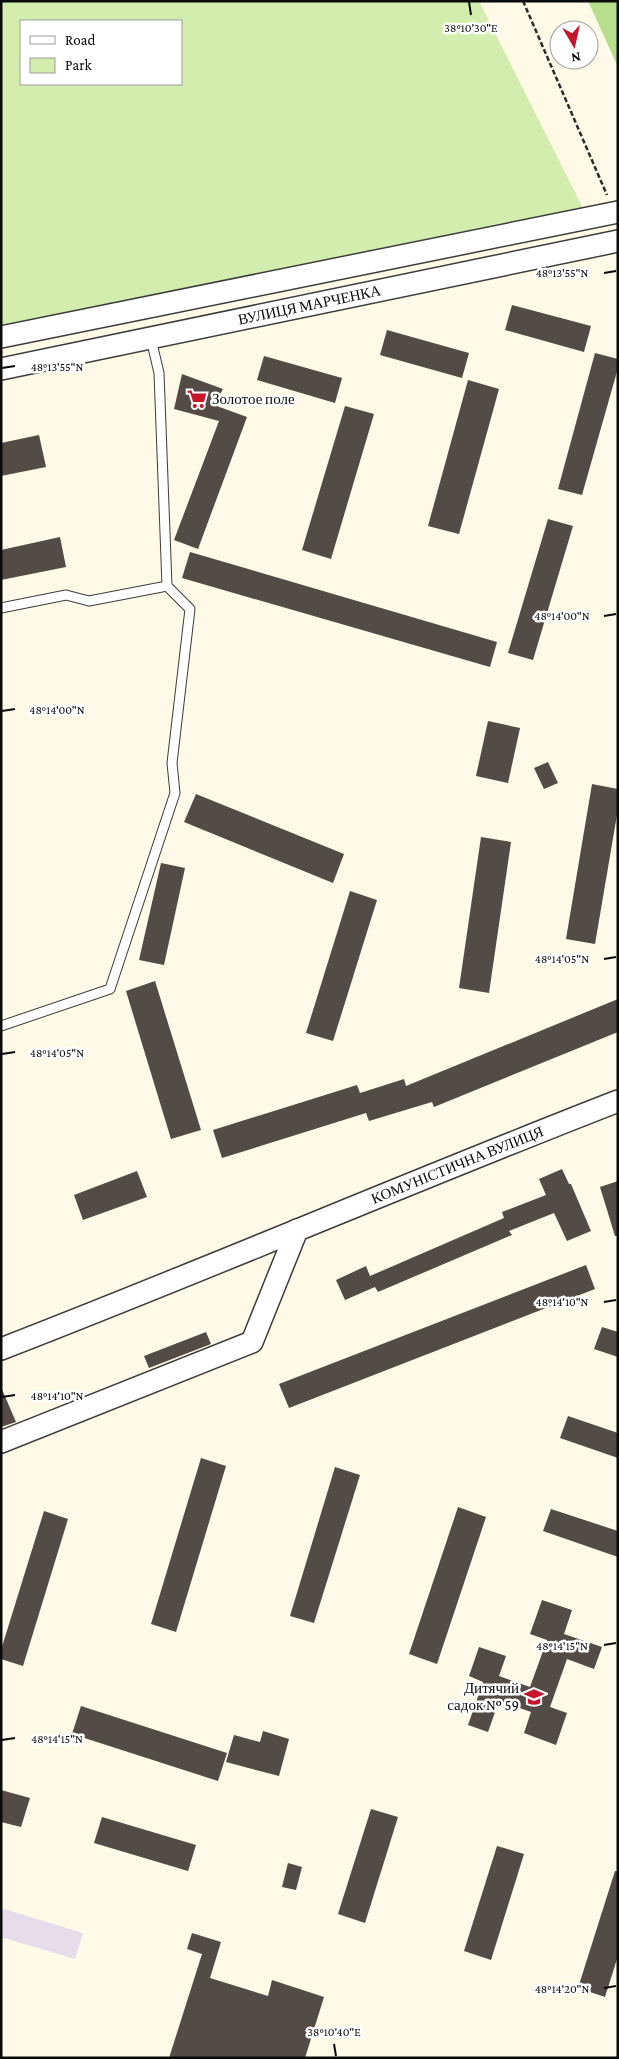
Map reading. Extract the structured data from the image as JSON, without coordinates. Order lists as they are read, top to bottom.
{
  "streets": {
    "street": ["ВУЛИЦЯ МАРЧЕНКА", "КОМУНІСТИЧНА ВУЛИЦЯ"]
  },
  "places": {
    "supermarket": ["Золотое поле"],
    "school or university": ["Дитячий садок № 59"]
  },
  "legend": ["Road", "Park"],
  "north": "bottom",
  "coordinates": [
    "38°10'30\"E",
    "48°13'55\"N",
    "48°14'00\"N",
    "48°14'05\"N",
    "48°14'10\"N",
    "48°14'15\"N",
    "48°14'20\"N",
    "38°10'40\"E"
  ]
}
